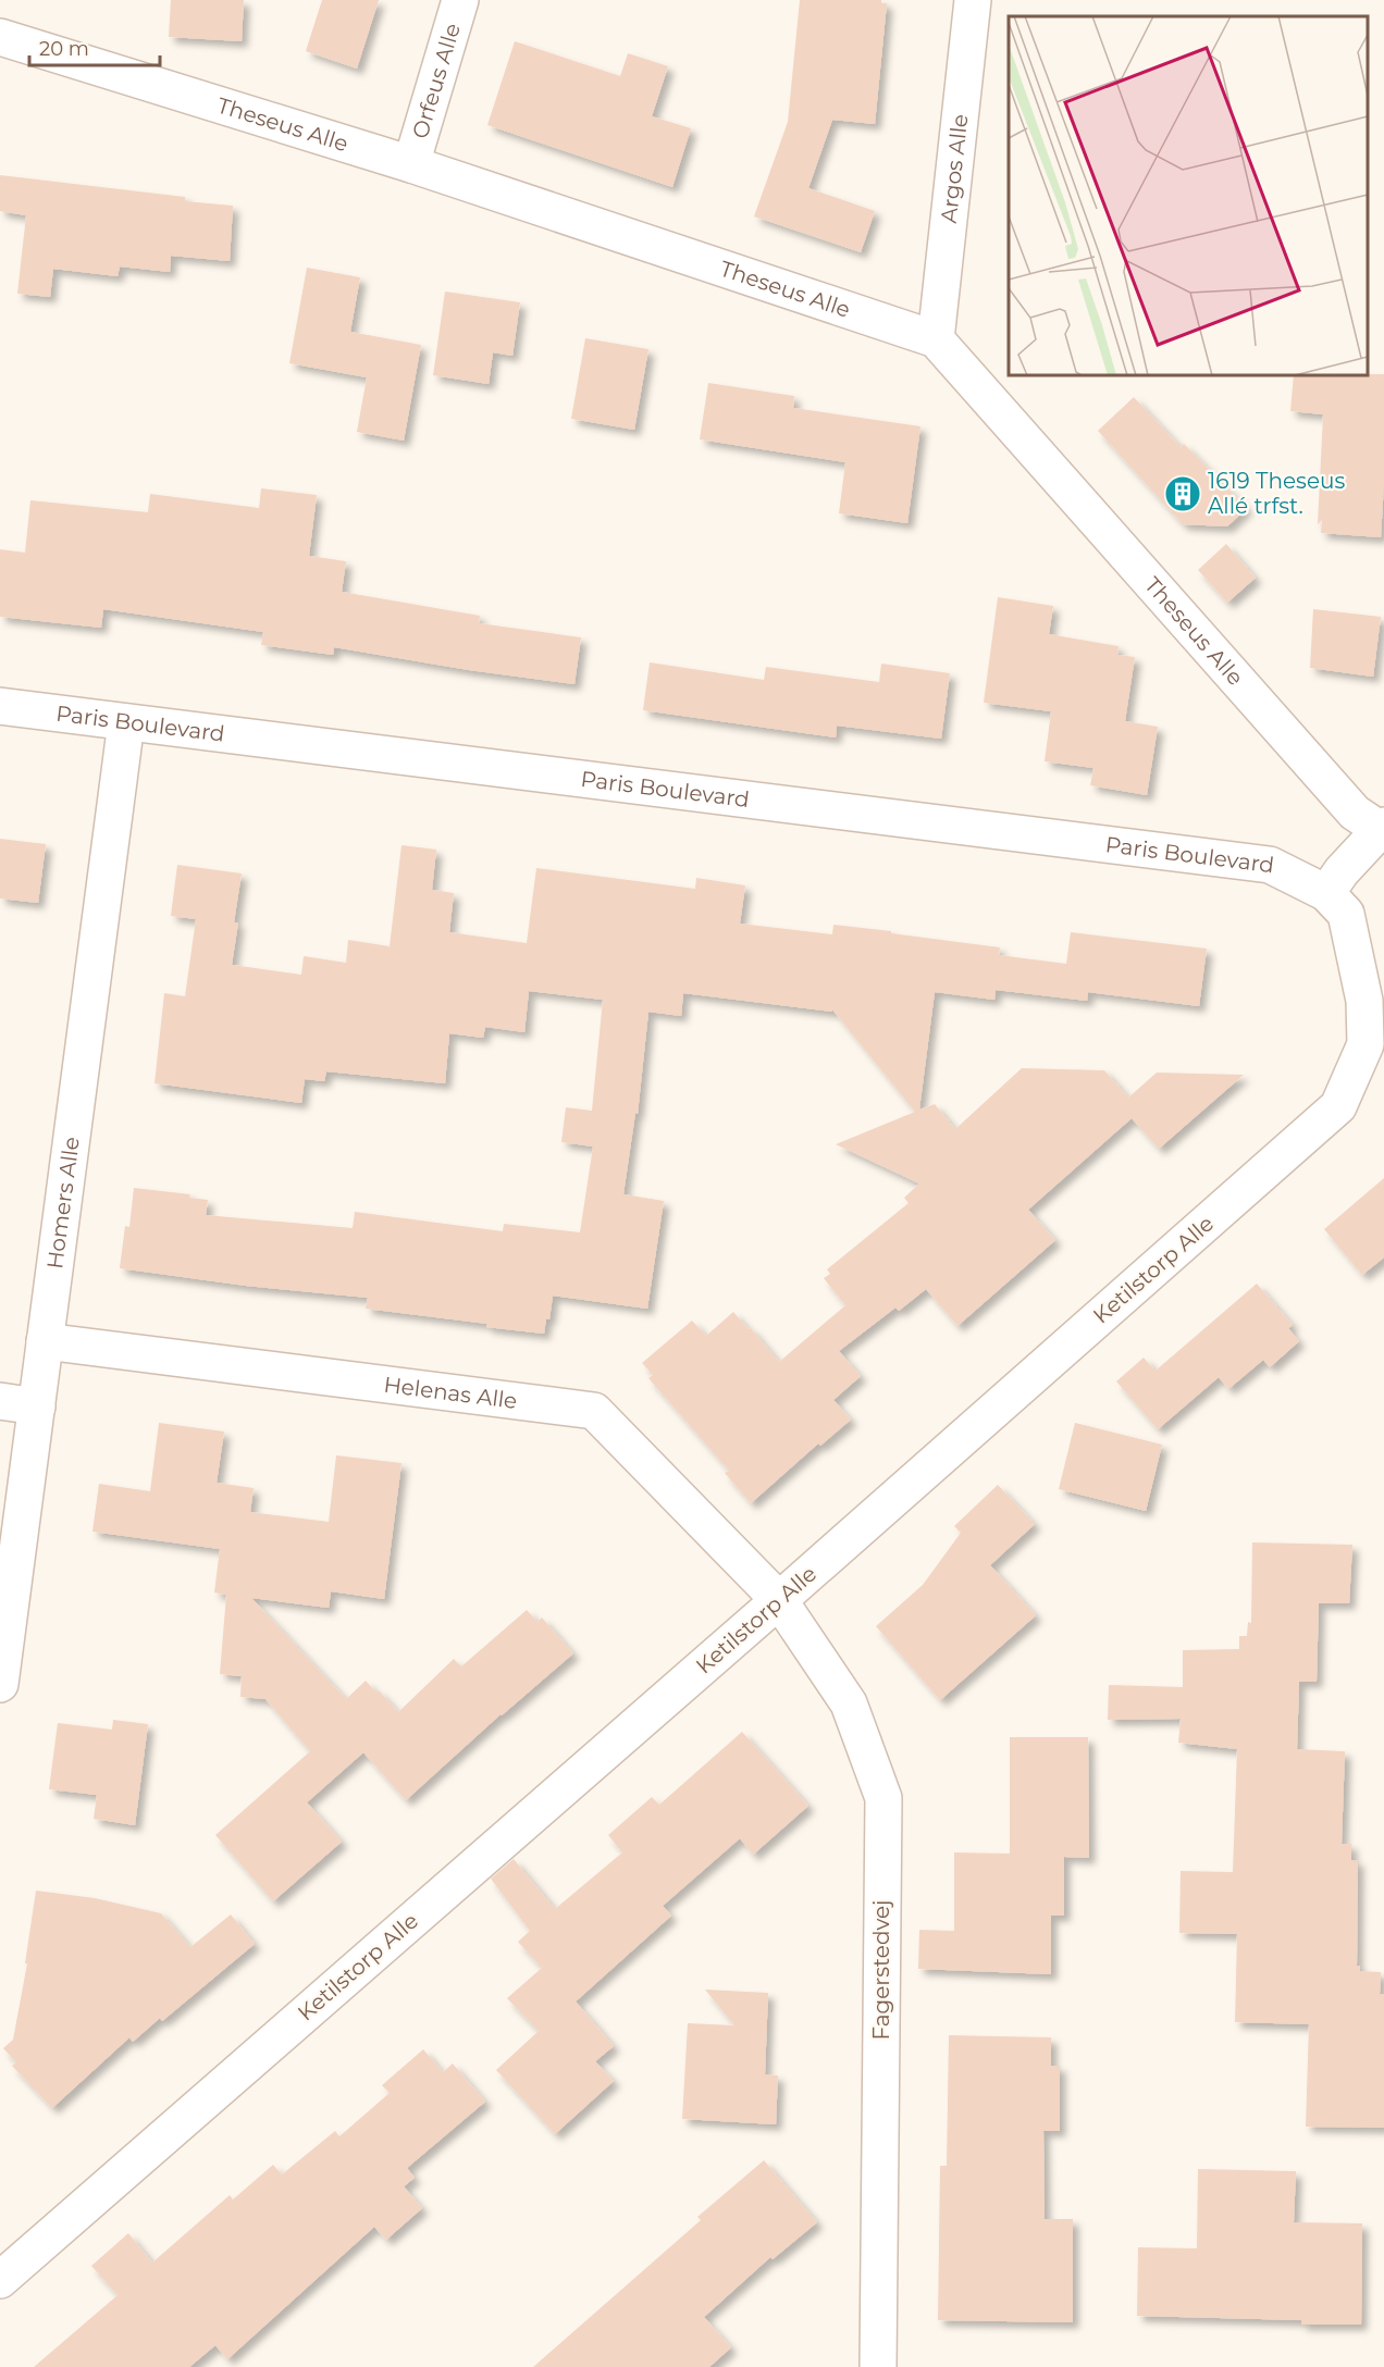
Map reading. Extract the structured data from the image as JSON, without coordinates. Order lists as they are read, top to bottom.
{
  "streets": {
    "street": [
      "Orfeus Alle",
      "Theseus Alle",
      "Argos Alle",
      "Paris Boulevard",
      "Homers Alle",
      "Ketilstorp Alle",
      "Helenas Alle",
      "Fagerstedvej"
    ]
  },
  "crossings": [
    ["Orfeus Alle", "Theseus Alle"],
    ["Theseus Alle", "Argos Alle"],
    ["Paris Boulevard", "Homers Alle"],
    ["Paris Boulevard", "Ketilstorp Alle"],
    ["Homers Alle", "Helenas Alle"],
    ["Ketilstorp Alle", "Helenas Alle"],
    ["Ketilstorp Alle", "Fagerstedvej"],
    ["Helenas Alle", "Fagerstedvej"]
  ],
  "places": {
    "building": ["1619 Theseus Allé trfst."]
  },
  "scale_bar": "20 m"
}
